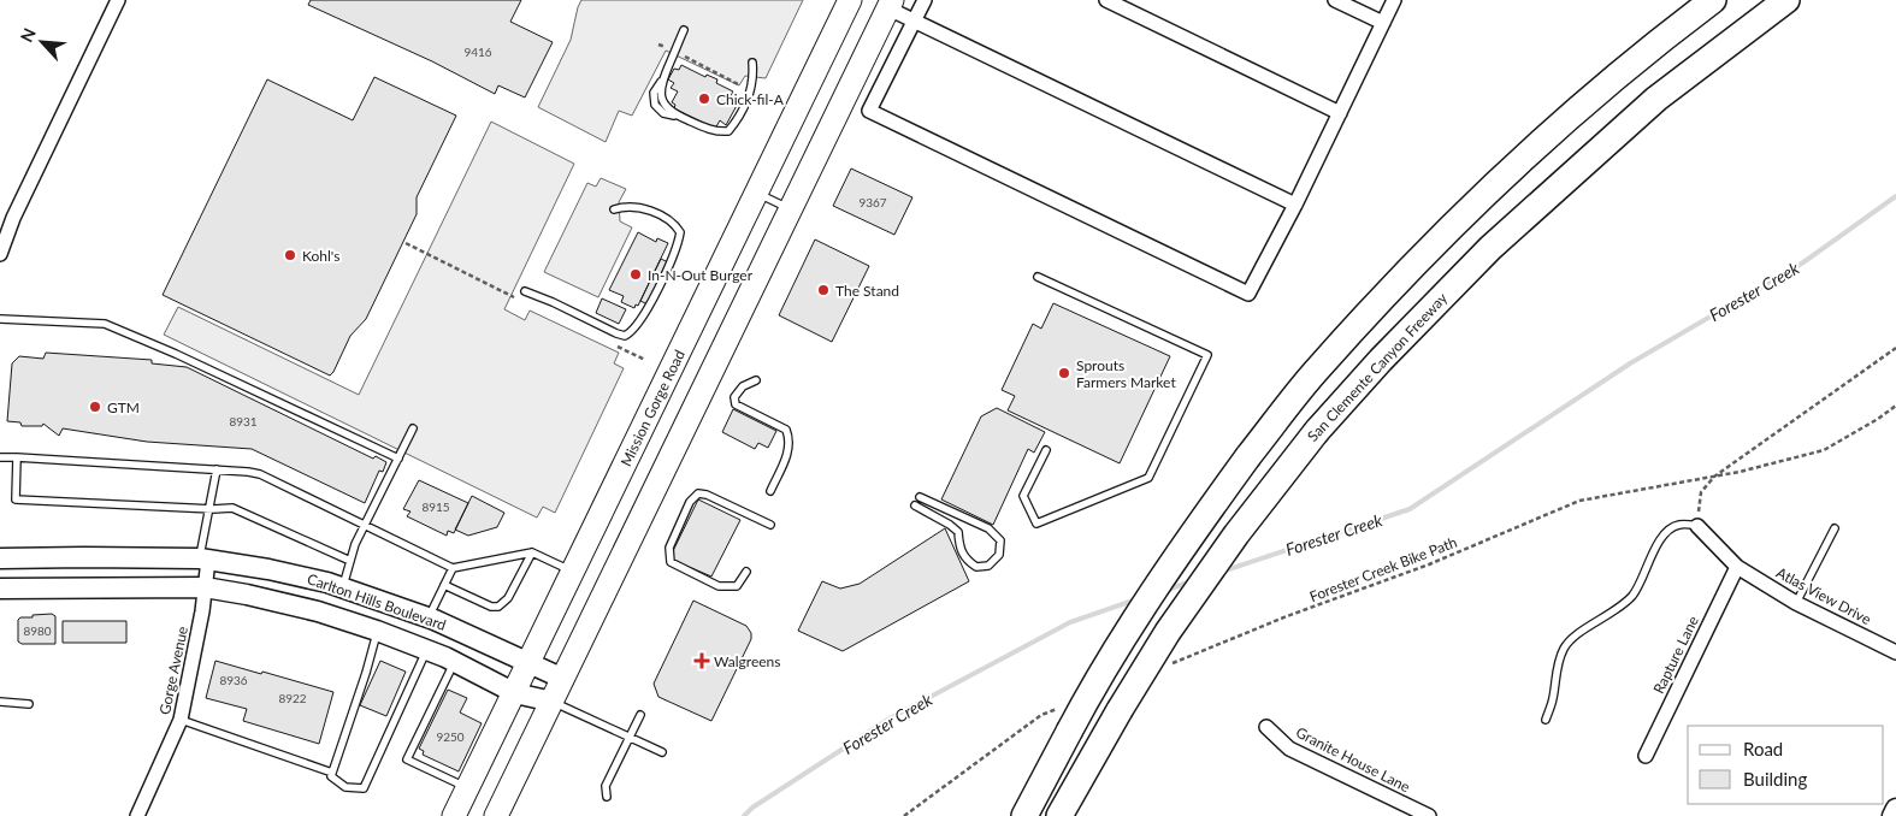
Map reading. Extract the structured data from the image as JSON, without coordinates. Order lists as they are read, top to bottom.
{
  "streets": {
    "highway": ["San Clemente Canyon Freeway"],
    "main road": ["Mission Gorge Road", "Carlton Hills Boulevard"],
    "street": [
      "Atlas View Drive",
      "Rapture Lane",
      "Gorge Avenue",
      "Granite House Lane"
    ],
    "path": ["Forester Creek Bike Path"]
  },
  "crossings": [
    ["Mission Gorge Road", "Carlton Hills Boulevard"],
    ["Atlas View Drive", "Rapture Lane"],
    ["Carlton Hills Boulevard", "Gorge Avenue"]
  ],
  "water": ["Forester Creek"],
  "places": {
    "other": [
      "Chick-fil-A",
      "Kohl's",
      "In-N-Out Burger",
      "The Stand",
      "Sprouts Farmers Market",
      "GTM"
    ],
    "health": ["Walgreens"]
  },
  "house_numbers": [
    "9416",
    "9367",
    "8931",
    "8915",
    "8980",
    "8936",
    "8922",
    "9250"
  ],
  "legend": ["Road", "Building"],
  "north": "top left"
}
